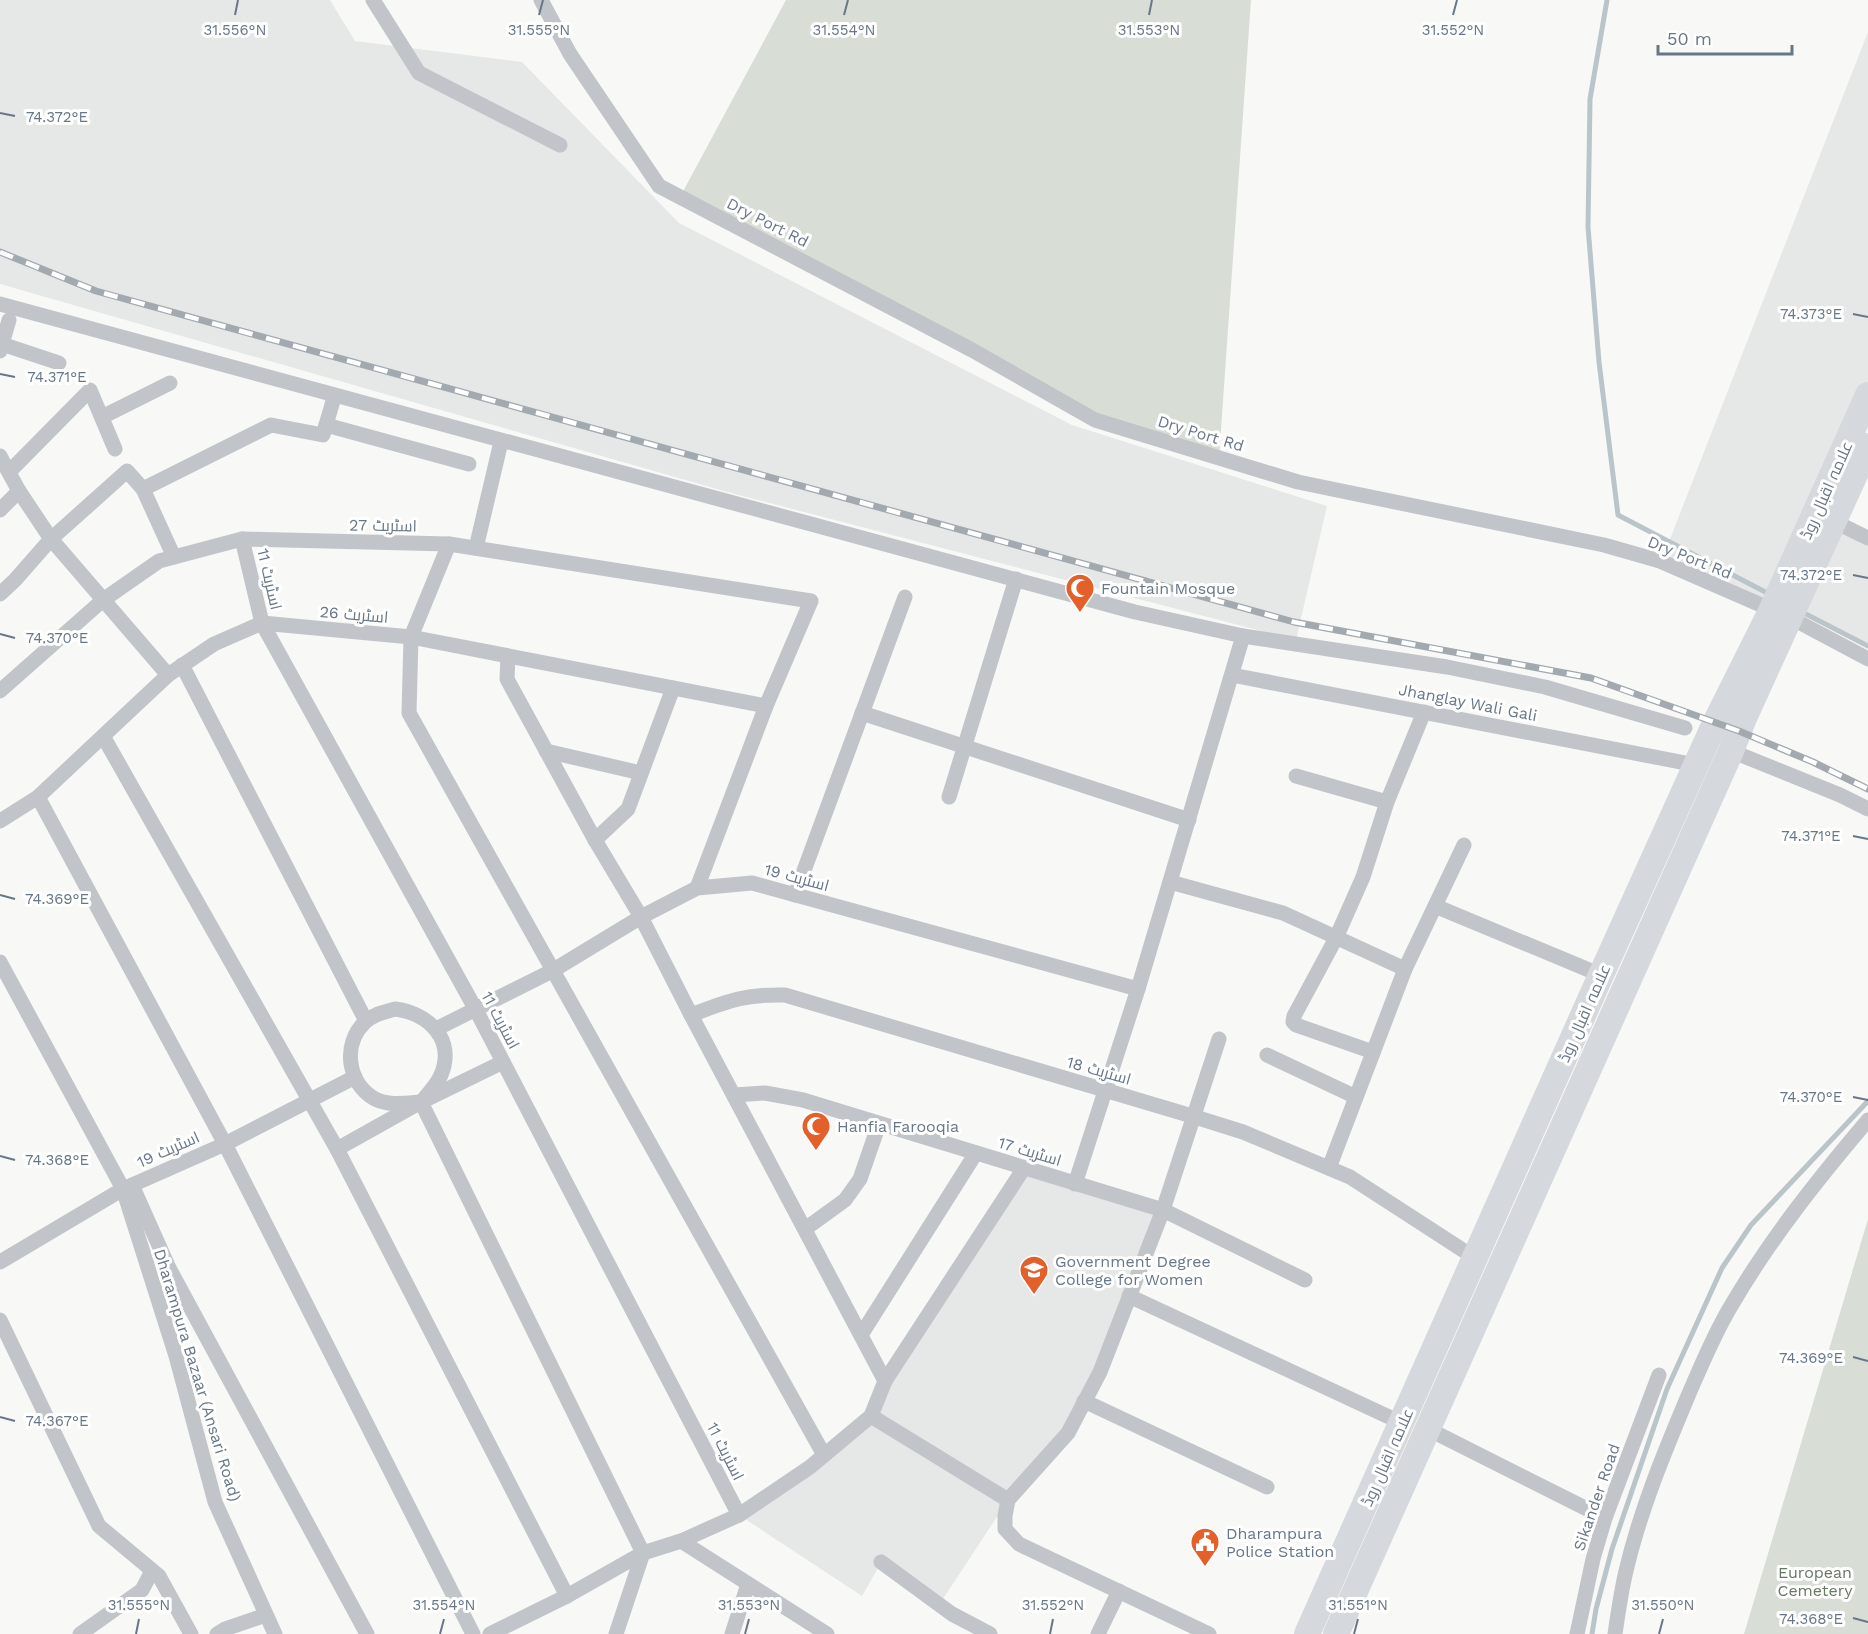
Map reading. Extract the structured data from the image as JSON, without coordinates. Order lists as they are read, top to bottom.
{
  "streets": {
    "main road": ["علامہ اقبال روڈ"],
    "street": [
      "Dry Port Rd",
      "اسٹریٹ 27",
      "اسٹریٹ 11",
      "اسٹریٹ 26",
      "Jhanglay Wali Gali",
      "اسٹریٹ 19",
      "اسٹریٹ 18",
      "اسٹریٹ 17",
      "Dharampura Bazaar (Ansari Road)",
      "Sikander Road"
    ]
  },
  "crossings": [
    ["Dry Port Rd", "علامہ اقبال روڈ"],
    ["علامہ اقبال روڈ", "Jhanglay Wali Gali"],
    ["علامہ اقبال روڈ", "اسٹریٹ 18"],
    ["اسٹریٹ 27", "اسٹریٹ 11"],
    ["اسٹریٹ 27", "اسٹریٹ 26"],
    ["اسٹریٹ 11", "اسٹریٹ 26"],
    ["اسٹریٹ 11", "اسٹریٹ 19"],
    ["اسٹریٹ 19", "Dharampura Bazaar (Ansari Road)"]
  ],
  "parks": ["European Cemetery"],
  "places": {
    "mosque": ["Fountain Mosque", "Hanfia Farooqia"],
    "school or university": ["Government Degree College for Women"],
    "public building": ["Dharampura Police Station"]
  },
  "scale_bar": "50 m",
  "coordinates": [
    "31.556°N",
    "31.555°N",
    "31.554°N",
    "31.553°N",
    "31.552°N",
    "74.372°E",
    "74.373°E",
    "74.371°E",
    "74.370°E",
    "74.369°E",
    "74.368°E",
    "74.367°E",
    "31.551°N",
    "31.550°N"
  ]
}
